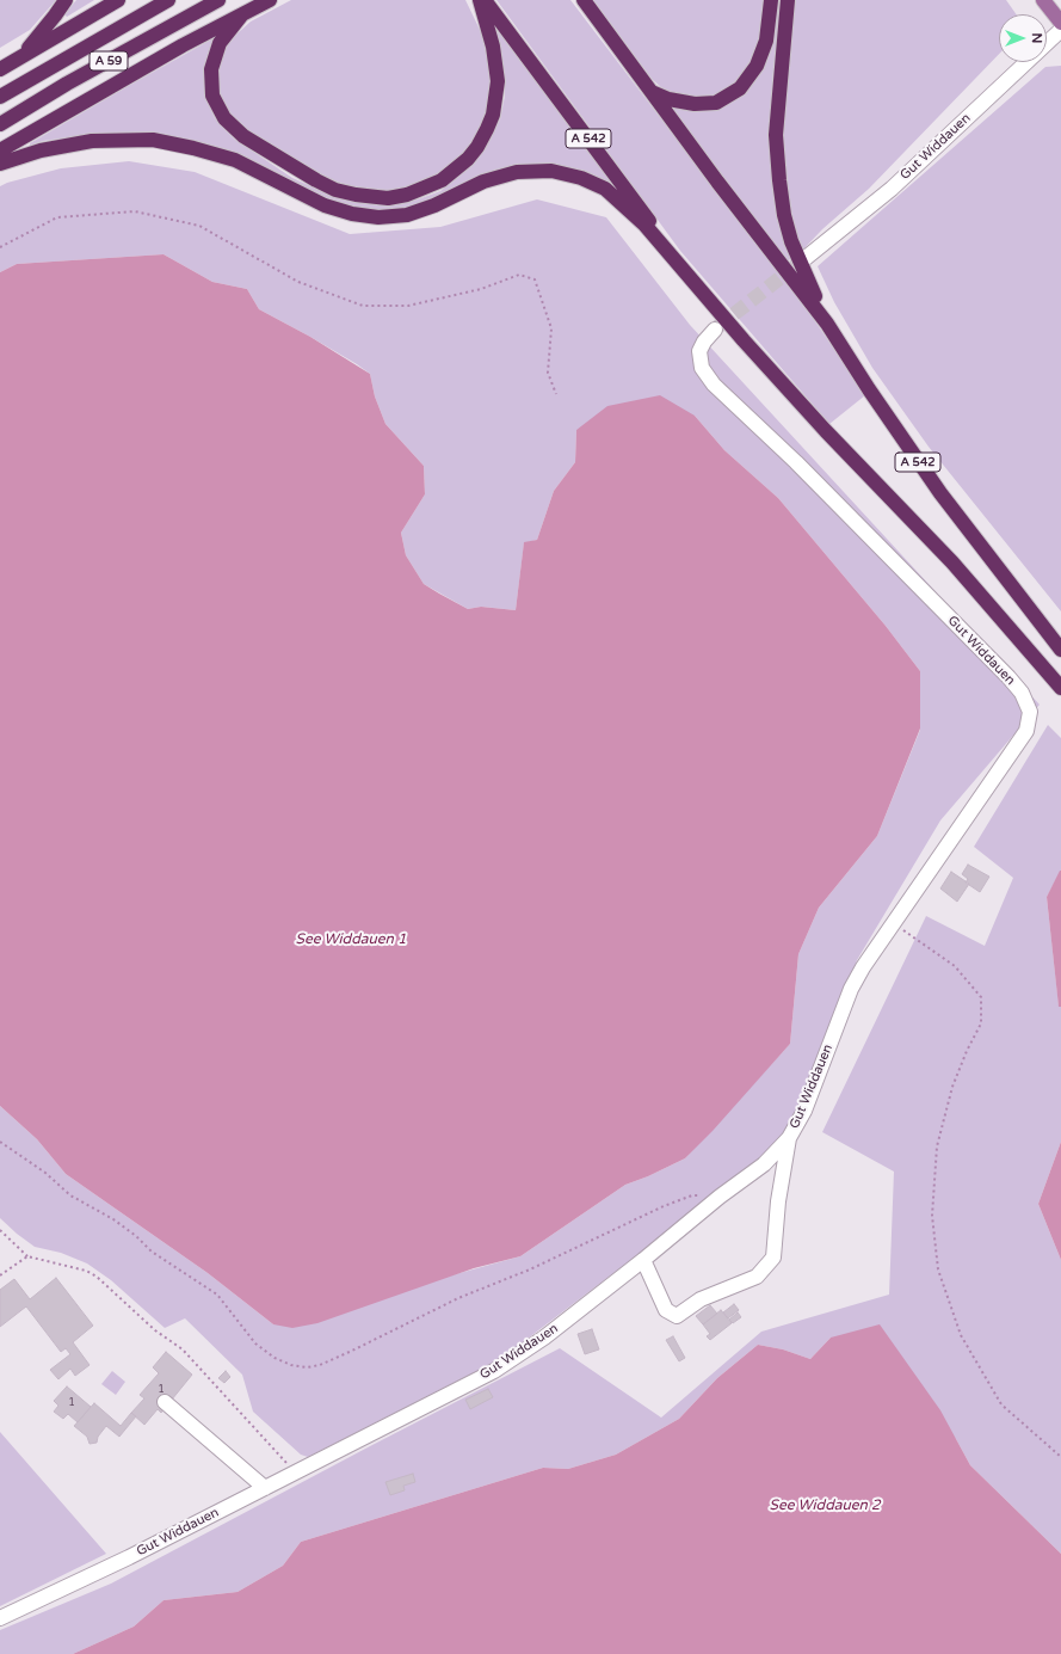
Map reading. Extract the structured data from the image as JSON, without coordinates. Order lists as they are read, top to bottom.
{
  "streets": {
    "highway": ["A 59", "A 542"],
    "lane": ["Gut Widdauen"]
  },
  "water": ["See Widdauen 1", "See Widdauen 2"],
  "house_numbers": ["1", "1"],
  "north": "right"
}
